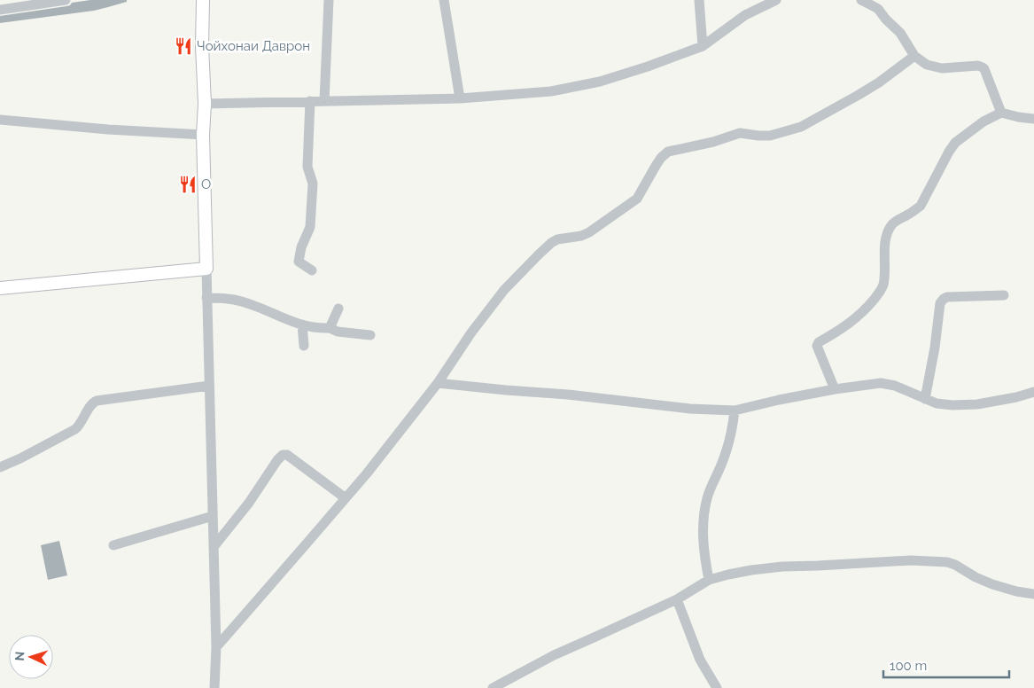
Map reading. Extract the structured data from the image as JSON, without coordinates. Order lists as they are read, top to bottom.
{
  "places": {
    "restaurant": ["Чойхонаи Даврон", "O"]
  },
  "scale_bar": "100 m",
  "north": "left"
}
